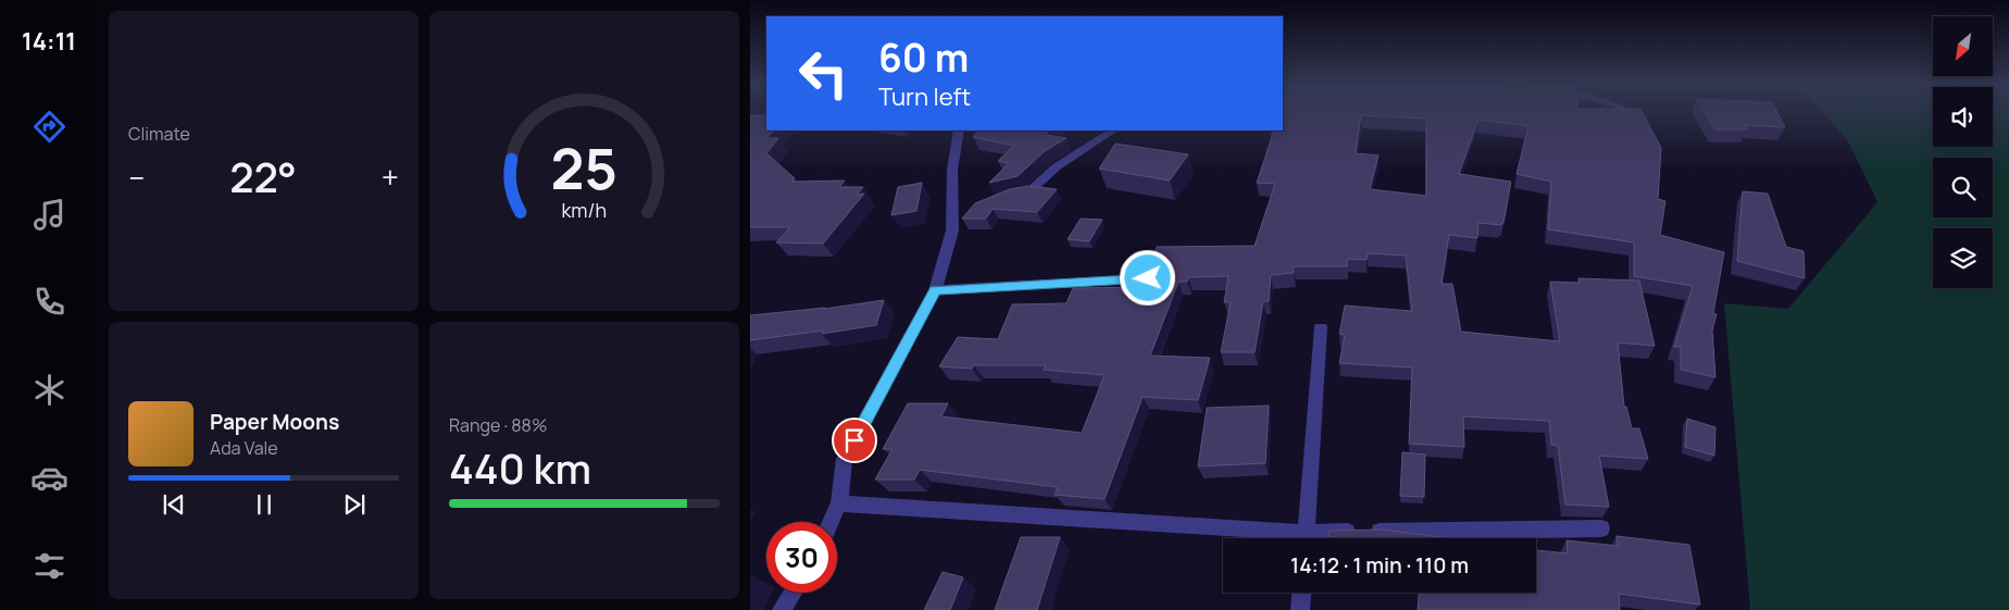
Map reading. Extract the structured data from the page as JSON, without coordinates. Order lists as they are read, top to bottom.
{
  "north": "bottom left",
  "page": {
    "tabs": "14:11",
    "tile": [
      "Climate",
      ["Range · 88%", "440 km"]
    ],
    "turn": ["60 m", "Turn left"],
    "heat": ["−", "22°", "+"],
    "song": ["Paper Moons", "Ada Vale"],
    "limit": "30",
    "trip": "14:12 · 1 min · 110 m",
    "gauge": ["25", "km/h"]
  }
}
